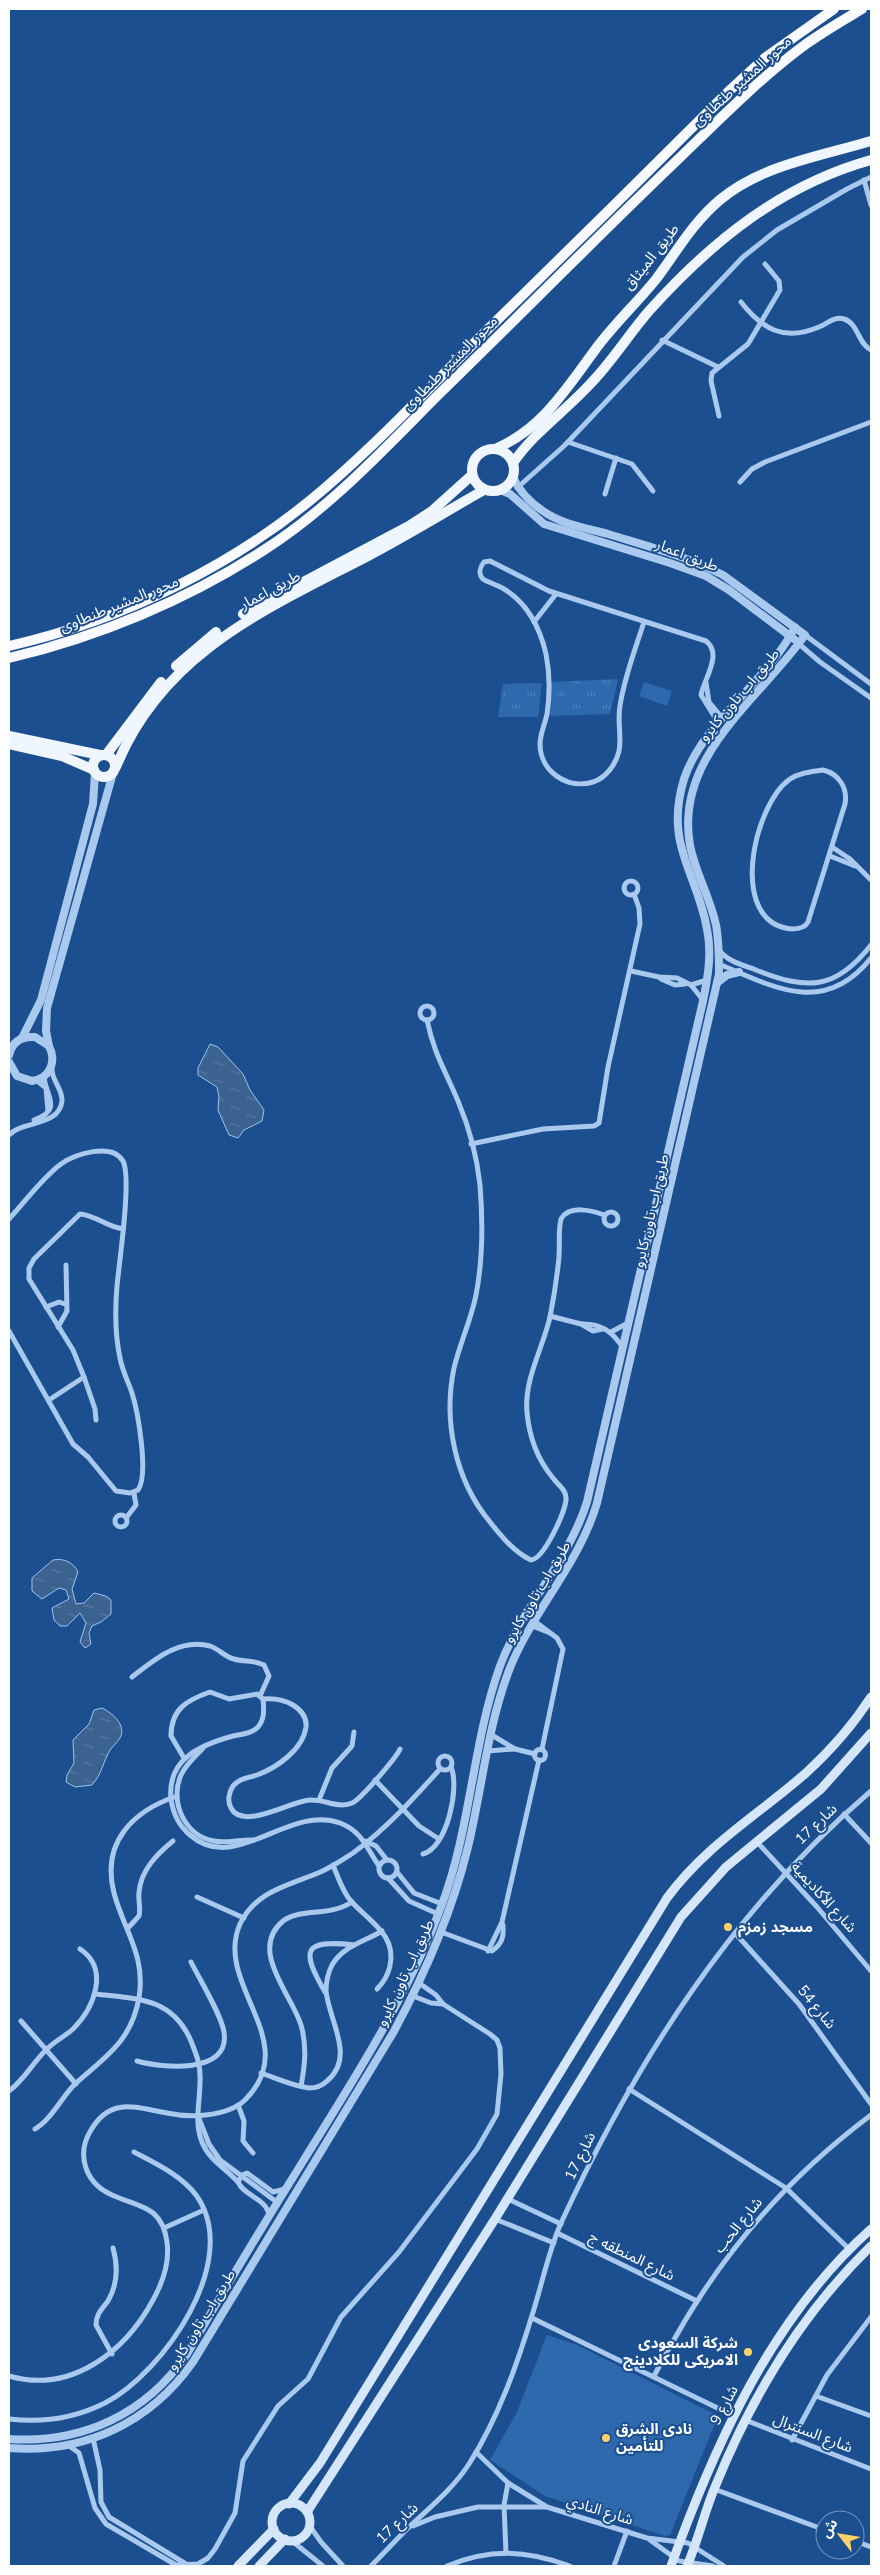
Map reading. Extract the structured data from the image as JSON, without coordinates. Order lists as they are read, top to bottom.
{
  "streets": {
    "highway": ["محور المشير طنطاوى"],
    "main road": ["طريق الميثاق", "طريق اعمار", "شارع 9"],
    "street": [
      "طريق اب تاون كايرو",
      "شارع 17",
      "شارع الأكاديمية",
      "شارع 54",
      "شارع الحب",
      "شارع المنطقه ج",
      "شارع السنترال",
      "شارع النادي"
    ]
  },
  "crossings": [
    ["طريق الميثاق", "طريق اعمار"],
    ["طريق اعمار", "طريق اب تاون كايرو"],
    ["شارع 17", "شارع الأكاديمية"],
    ["شارع 17", "شارع 54"],
    ["شارع 17", "شارع المنطقه ج"],
    ["شارع 17", "شارع النادي"],
    ["شارع الحب", "شارع المنطقه ج"],
    ["شارع 9", "شارع السنترال"],
    ["شارع 9", "شارع النادي"]
  ],
  "places": ["مسجد زمزم", "شركة السعودى الامريكى للكلادينج", "نادى الشرق للتأمين"],
  "north": "top left"
}
